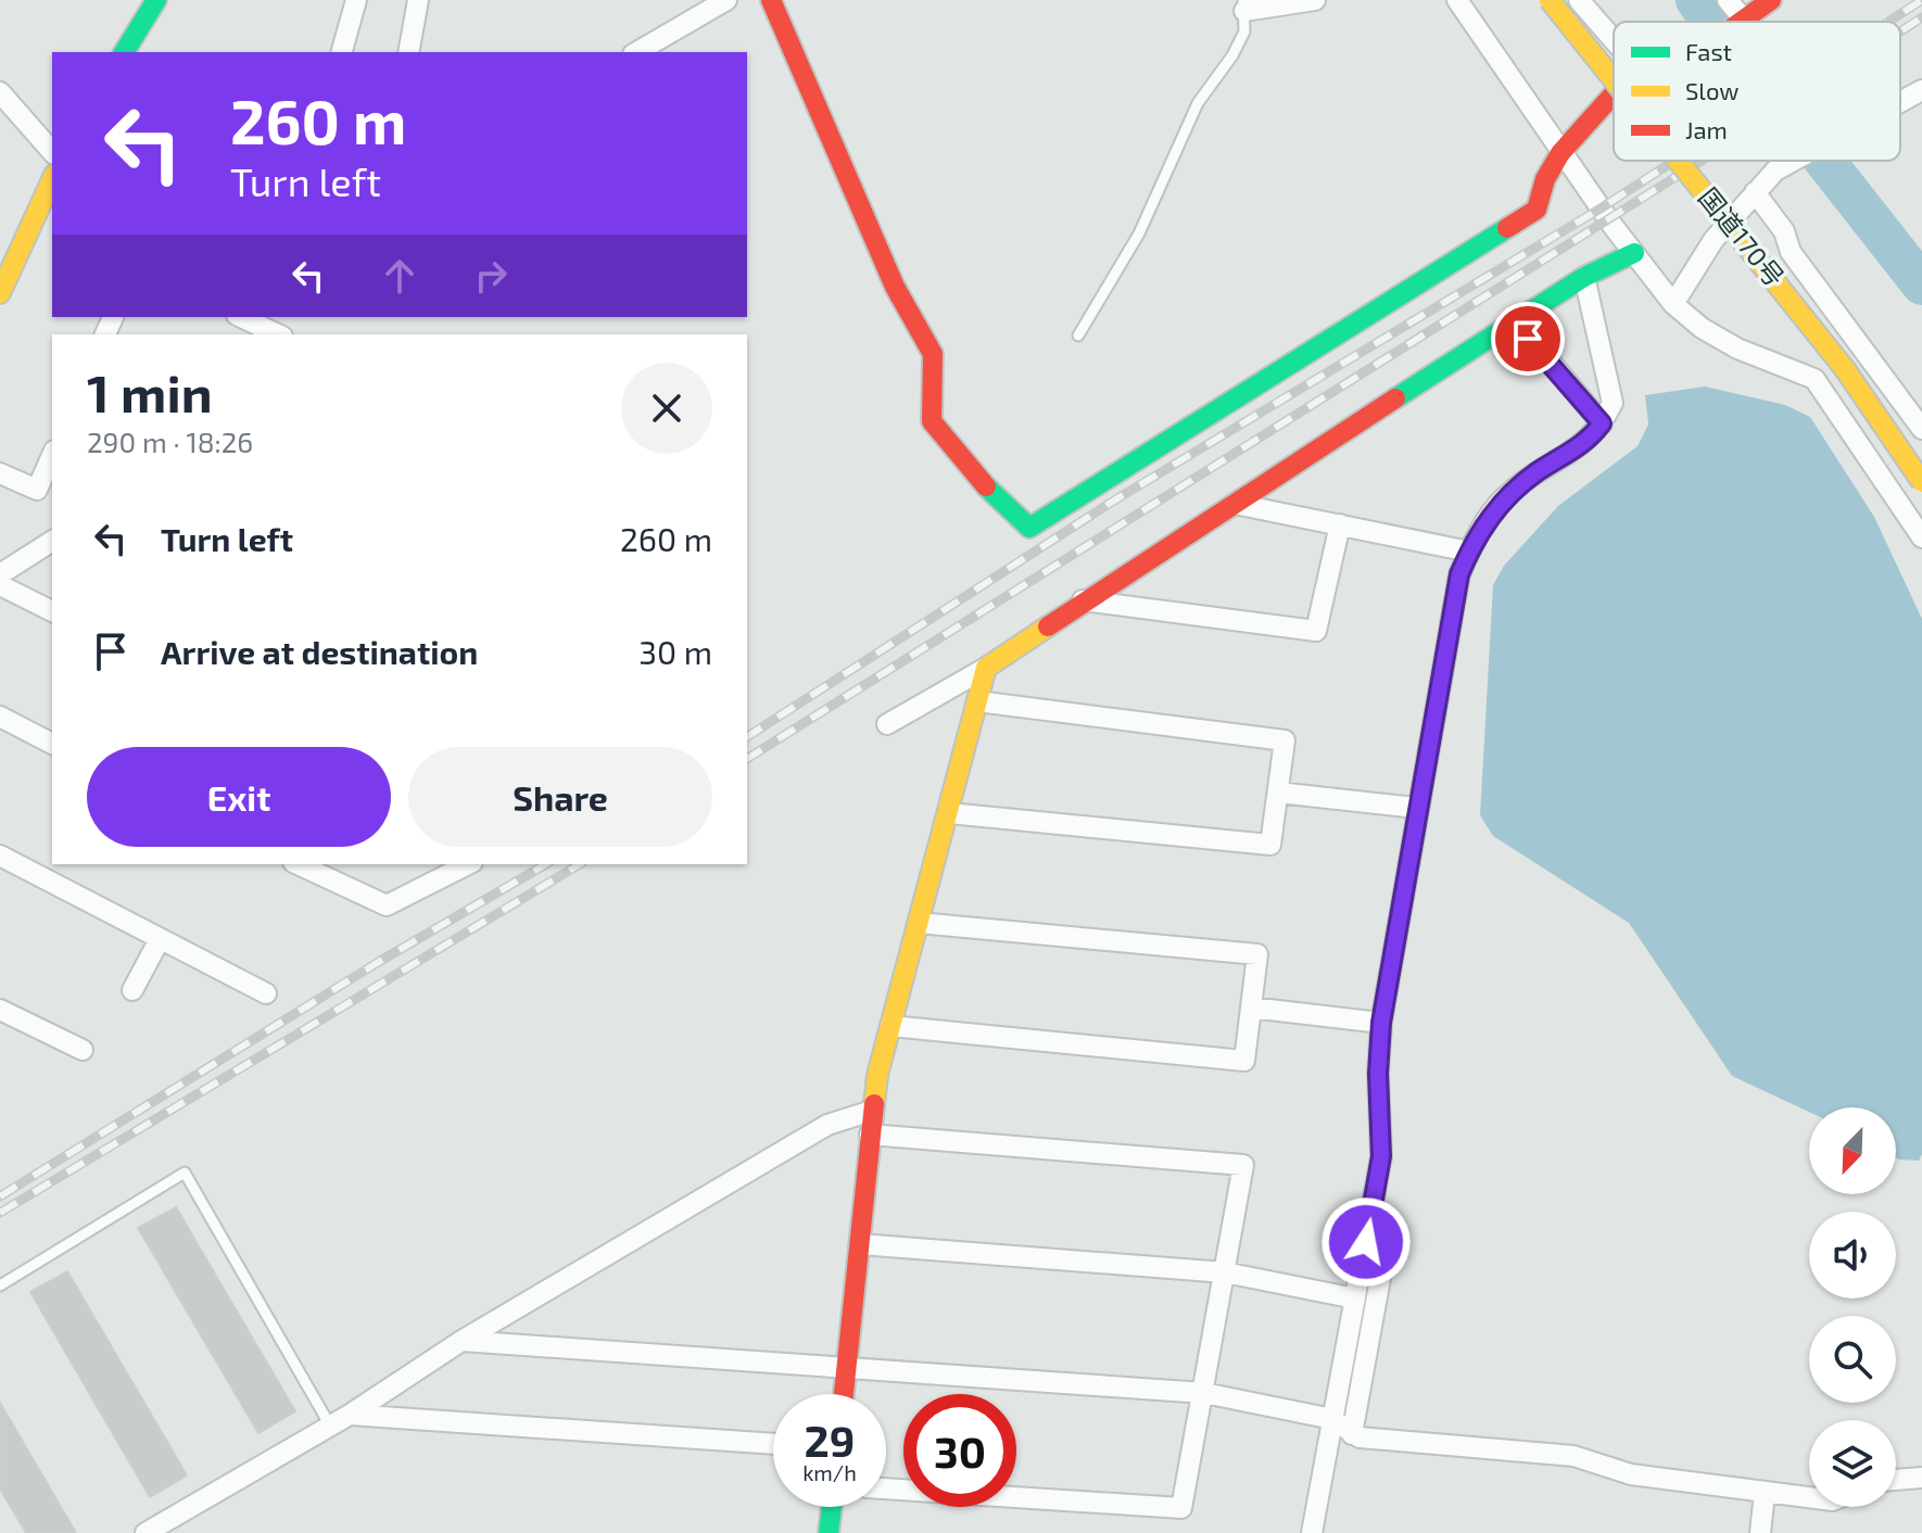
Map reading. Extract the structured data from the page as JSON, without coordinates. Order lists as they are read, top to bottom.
{
  "streets": {
    "main road": ["国道170号"]
  },
  "legend": ["Fast", "Slow", "Jam"],
  "north": "bottom left",
  "page": {
    "turn": ["260 m", "Turn left"],
    "heading": ["1 min", "290 m · 18:26"],
    "list": [
      {
        "name": "Turn left",
        "value": "260 m"
      },
      {
        "name": "Arrive at destination",
        "value": "30 m"
      }
    ],
    "buttons": ["Exit", "Share"],
    "speed": "29 km/h",
    "limit": "30"
  }
}
